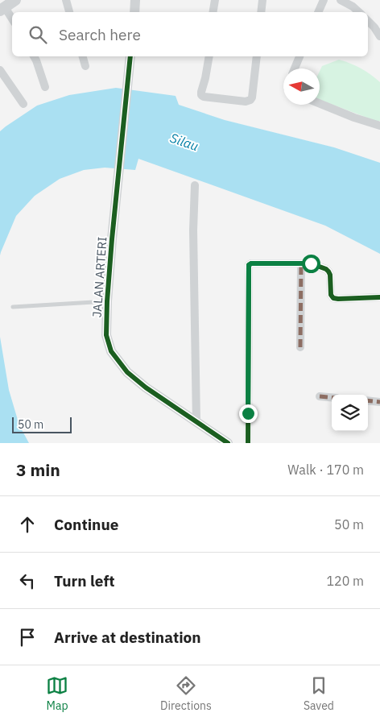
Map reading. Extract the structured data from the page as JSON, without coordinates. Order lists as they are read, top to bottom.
{
  "streets": {
    "street": ["JALAN ARTERI"]
  },
  "water": ["Silau"],
  "scale_bar": "50 m",
  "north": "left",
  "page": {
    "search": "Search here",
    "scale": "50 m",
    "heading": ["3 min", "Walk · 170 m"],
    "list": [
      ["Continue", "50 m"],
      ["Turn left", "120 m"],
      "Arrive at destination"
    ],
    "nav": ["Map", "Directions", "Saved"]
  }
}
